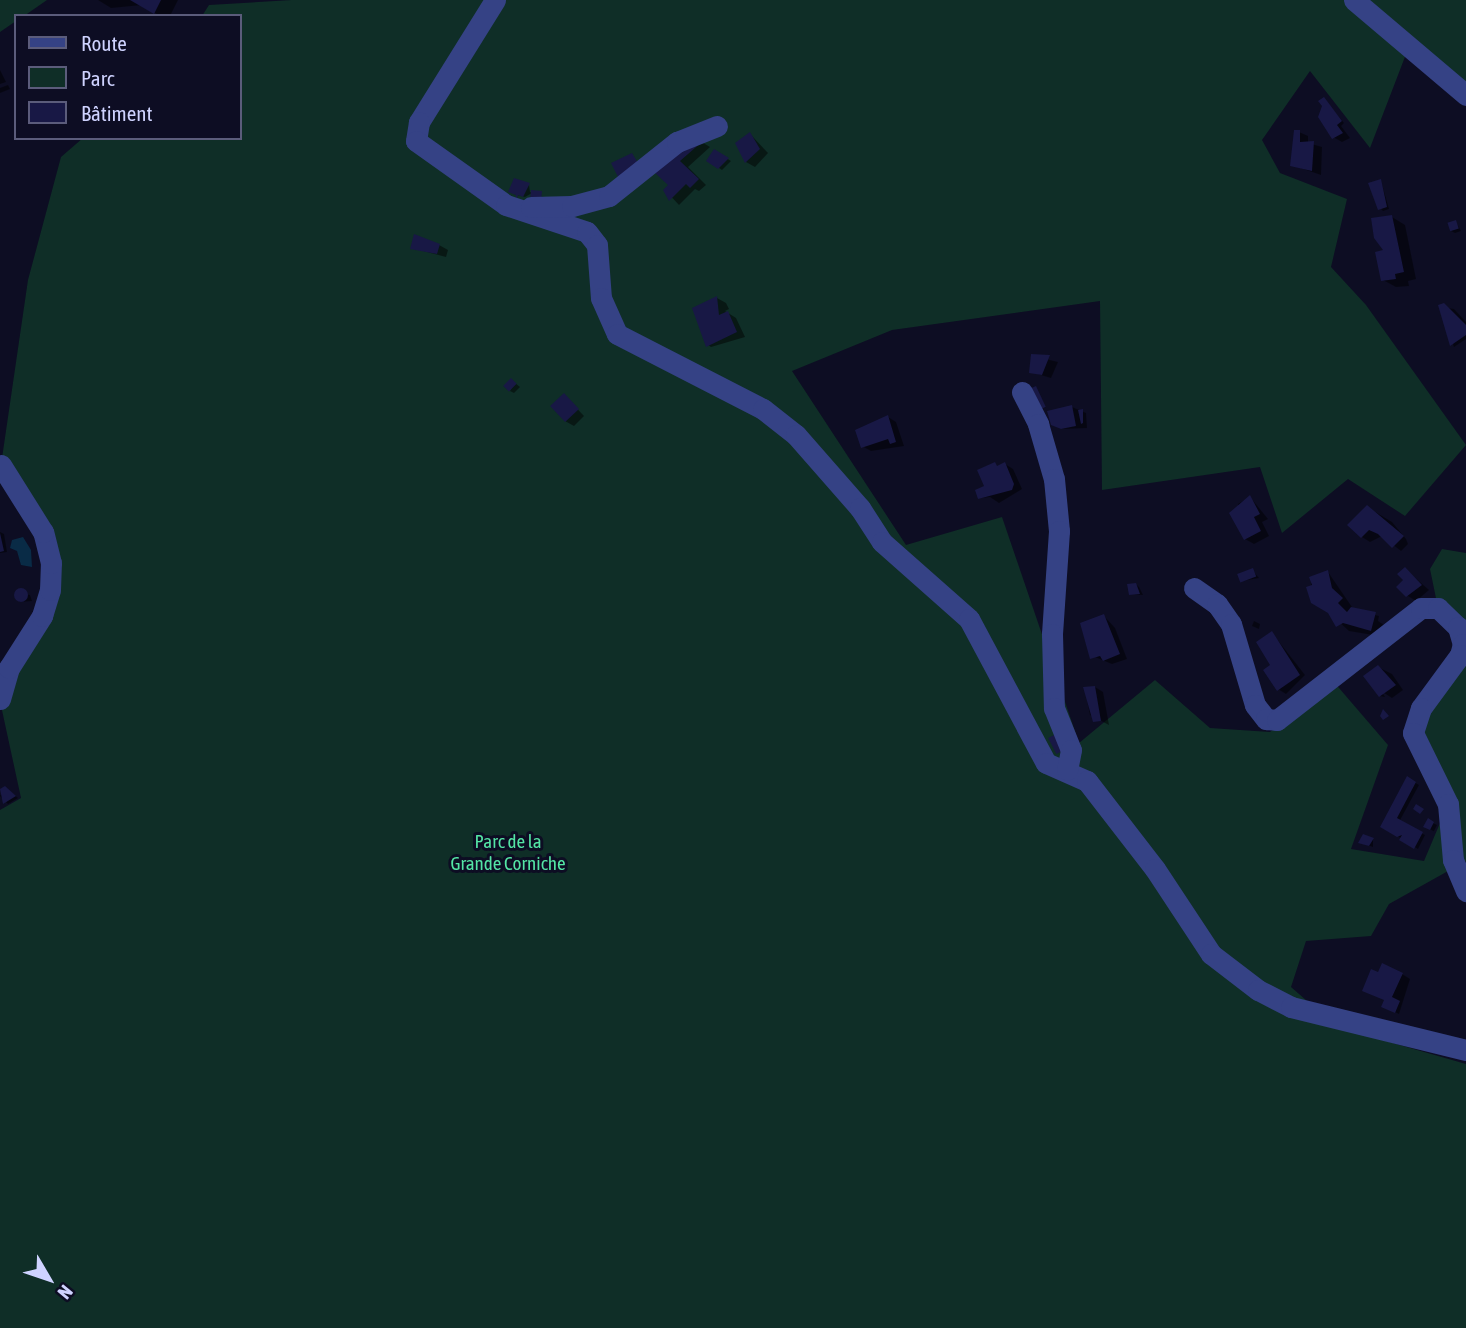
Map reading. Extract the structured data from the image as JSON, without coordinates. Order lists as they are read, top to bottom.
{
  "parks": ["Parc de la Grande Corniche"],
  "legend": ["Route", "Parc", "Bâtiment"],
  "north": "bottom right"
}
